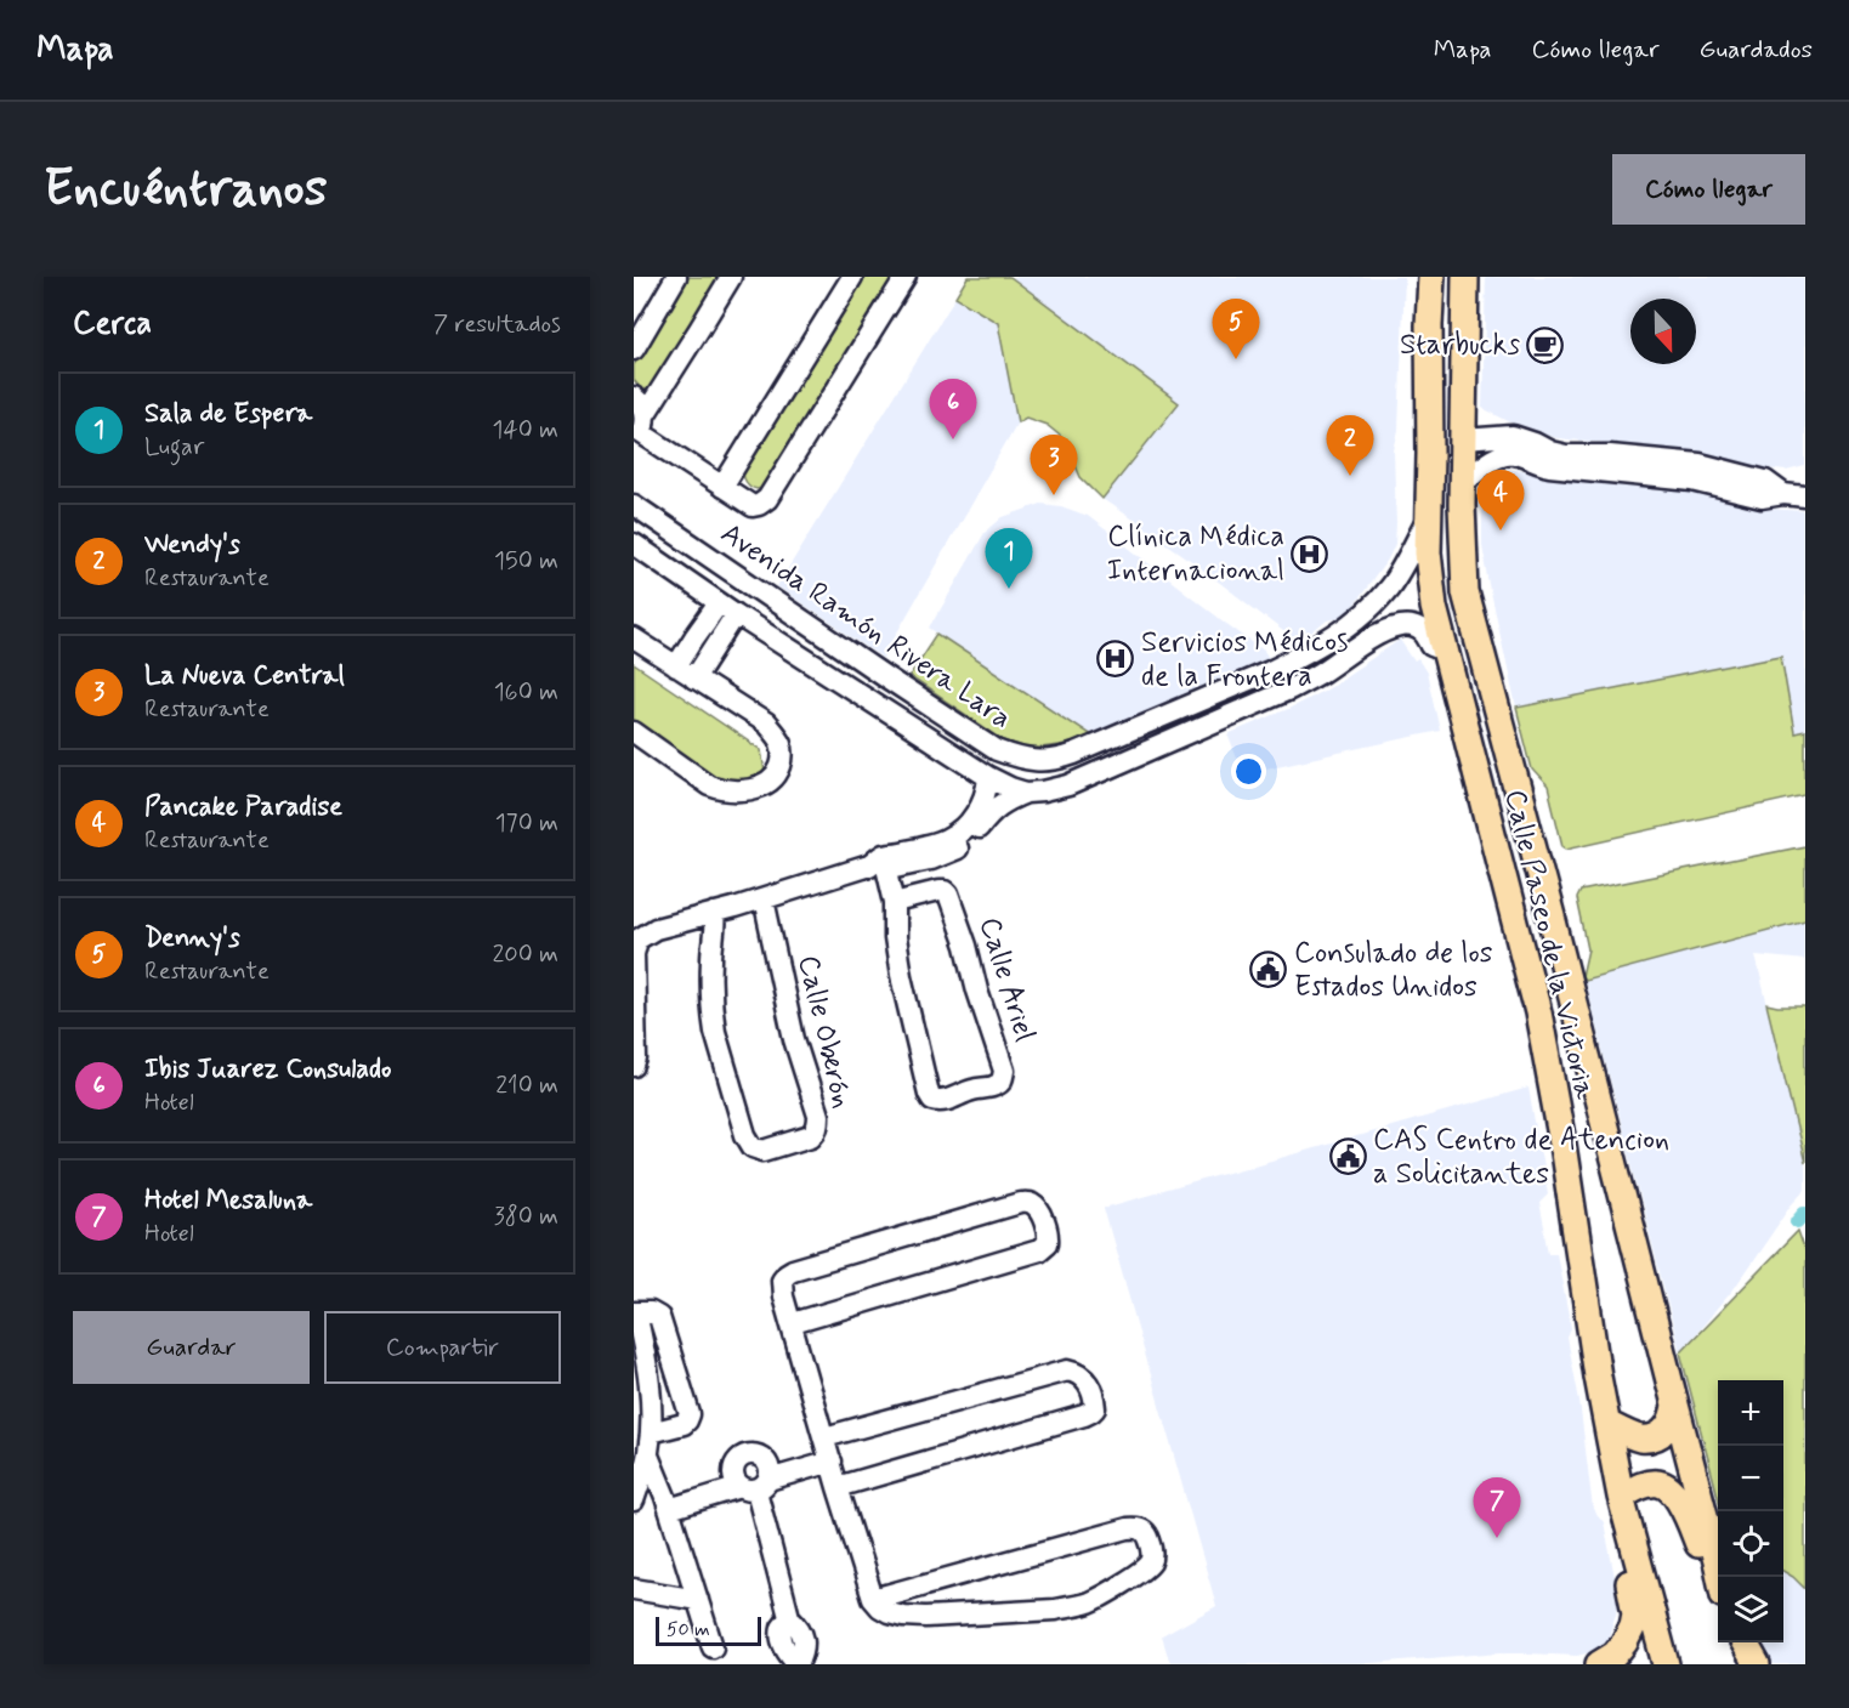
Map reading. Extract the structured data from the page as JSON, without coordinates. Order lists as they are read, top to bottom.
{
  "streets": {
    "main road": ["Calle Paseo de la Victoria"],
    "street": ["Avenida Ramón Rivera Lara", "Calle Ariel", "Calle Oberón"]
  },
  "crossings": [
    ["Avenida Ramón Rivera Lara", "Calle Paseo de la Victoria"]
  ],
  "places": {
    "cafe": ["Starbucks"],
    "hospital": ["Clínica Médica Internacional", "Servicios Médicos de la Frontera"],
    "public building": ["Consulado de los Estados Unidos", "CAS Centro de Atencion a Solicitantes"]
  },
  "scale_bar": "50 m",
  "north": "bottom",
  "page": {
    "header": "Mapa",
    "nav": ["Mapa", "Cómo llegar", "Guardados"],
    "buttons": [
      "Cómo llegar",
      ["Guardar", "Compartir"]
    ],
    "title": "Encuéntranos",
    "heading": ["Cerca", "7 resultados"],
    "pins": [
      "5",
      "6",
      "2",
      "3",
      "4",
      "1",
      "7"
    ],
    "list": [
      {
        "mark": "1",
        "name": "Sala de Espera",
        "note": "Lugar",
        "value": "140 m"
      },
      {
        "mark": "2",
        "name": "Wendy's",
        "note": "Restaurante",
        "value": "150 m"
      },
      {
        "mark": "3",
        "name": "La Nueva Central",
        "note": "Restaurante",
        "value": "160 m"
      },
      {
        "mark": "4",
        "name": "Pancake Paradise",
        "note": "Restaurante",
        "value": "170 m"
      },
      {
        "mark": "5",
        "name": "Denny's",
        "note": "Restaurante",
        "value": "200 m"
      },
      {
        "mark": "6",
        "name": "Ibis Juarez Consulado",
        "note": "Hotel",
        "value": "210 m"
      },
      {
        "mark": "7",
        "name": "Hotel Mesaluna",
        "note": "Hotel",
        "value": "380 m"
      }
    ],
    "map_buttons": ["+", "−"],
    "scale": "50 m"
  }
}
